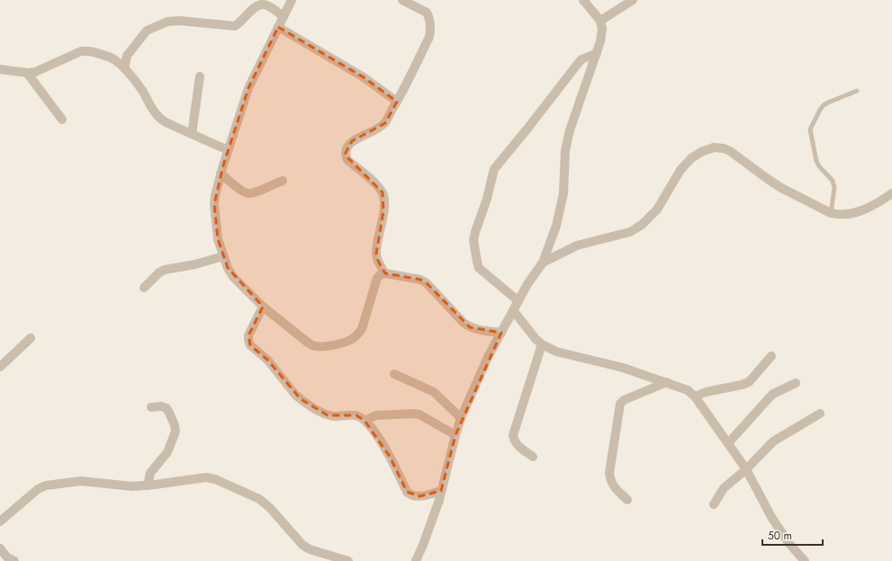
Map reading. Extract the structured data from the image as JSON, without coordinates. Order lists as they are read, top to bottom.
{
  "scale_bar": "50 m"
}
